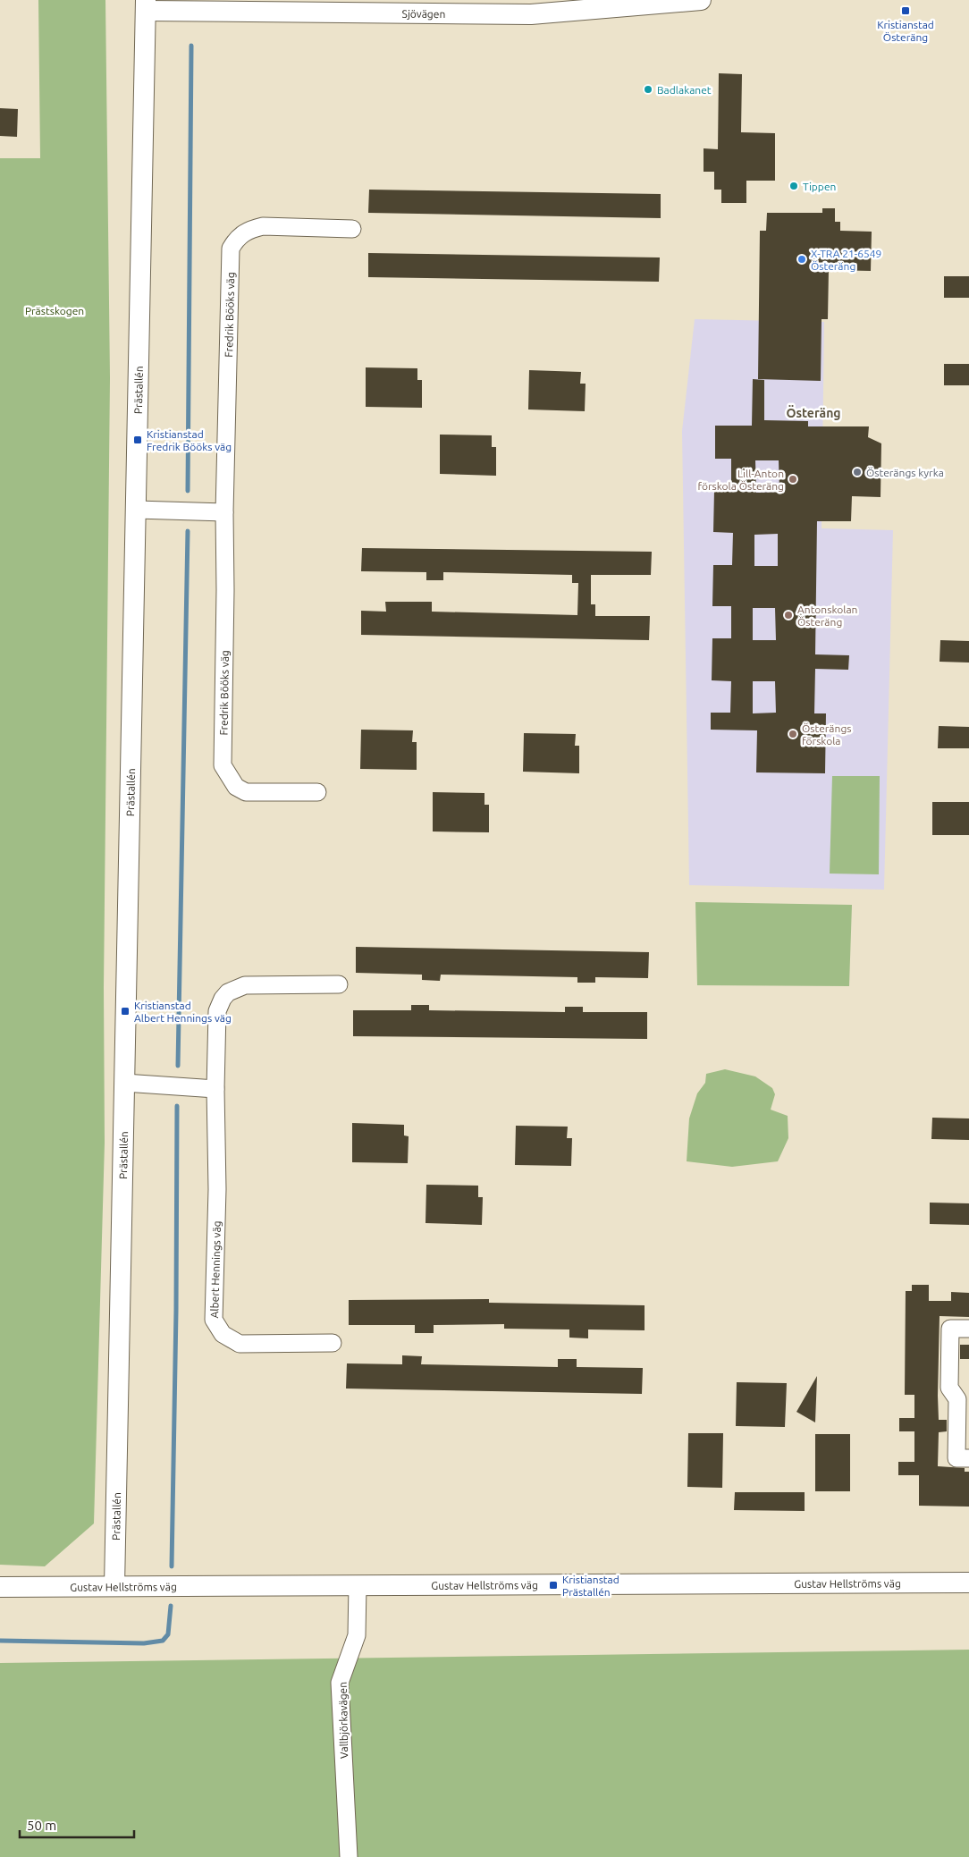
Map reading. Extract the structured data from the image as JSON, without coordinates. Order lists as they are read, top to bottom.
{
  "streets": {
    "street": [
      "Sjövägen",
      "Fredrik Bööks väg",
      "Prästallén",
      "Albert Hennings väg",
      "Gustav Hellströms väg",
      "Vallbjörkavägen"
    ]
  },
  "crossings": [
    ["Sjövägen", "Prästallén"],
    ["Prästallén", "Gustav Hellströms väg"],
    ["Gustav Hellströms väg", "Vallbjörkavägen"]
  ],
  "districts": ["Österäng"],
  "parks": ["Prästskogen"],
  "places": {
    "transit": [
      "Kristianstad Österäng",
      "Kristianstad Fredrik Bööks väg",
      "Kristianstad Albert Hennings väg",
      "Kristianstad Prästallén"
    ],
    "other": [
      "Badlakanet",
      "Tippen",
      "X-TRA 21-6549 Österäng",
      "Österängs kyrka",
      "Lill-Anton förskola Österäng",
      "Antonskolan Österäng",
      "Österängs förskola"
    ]
  },
  "scale_bar": "50 m"
}
